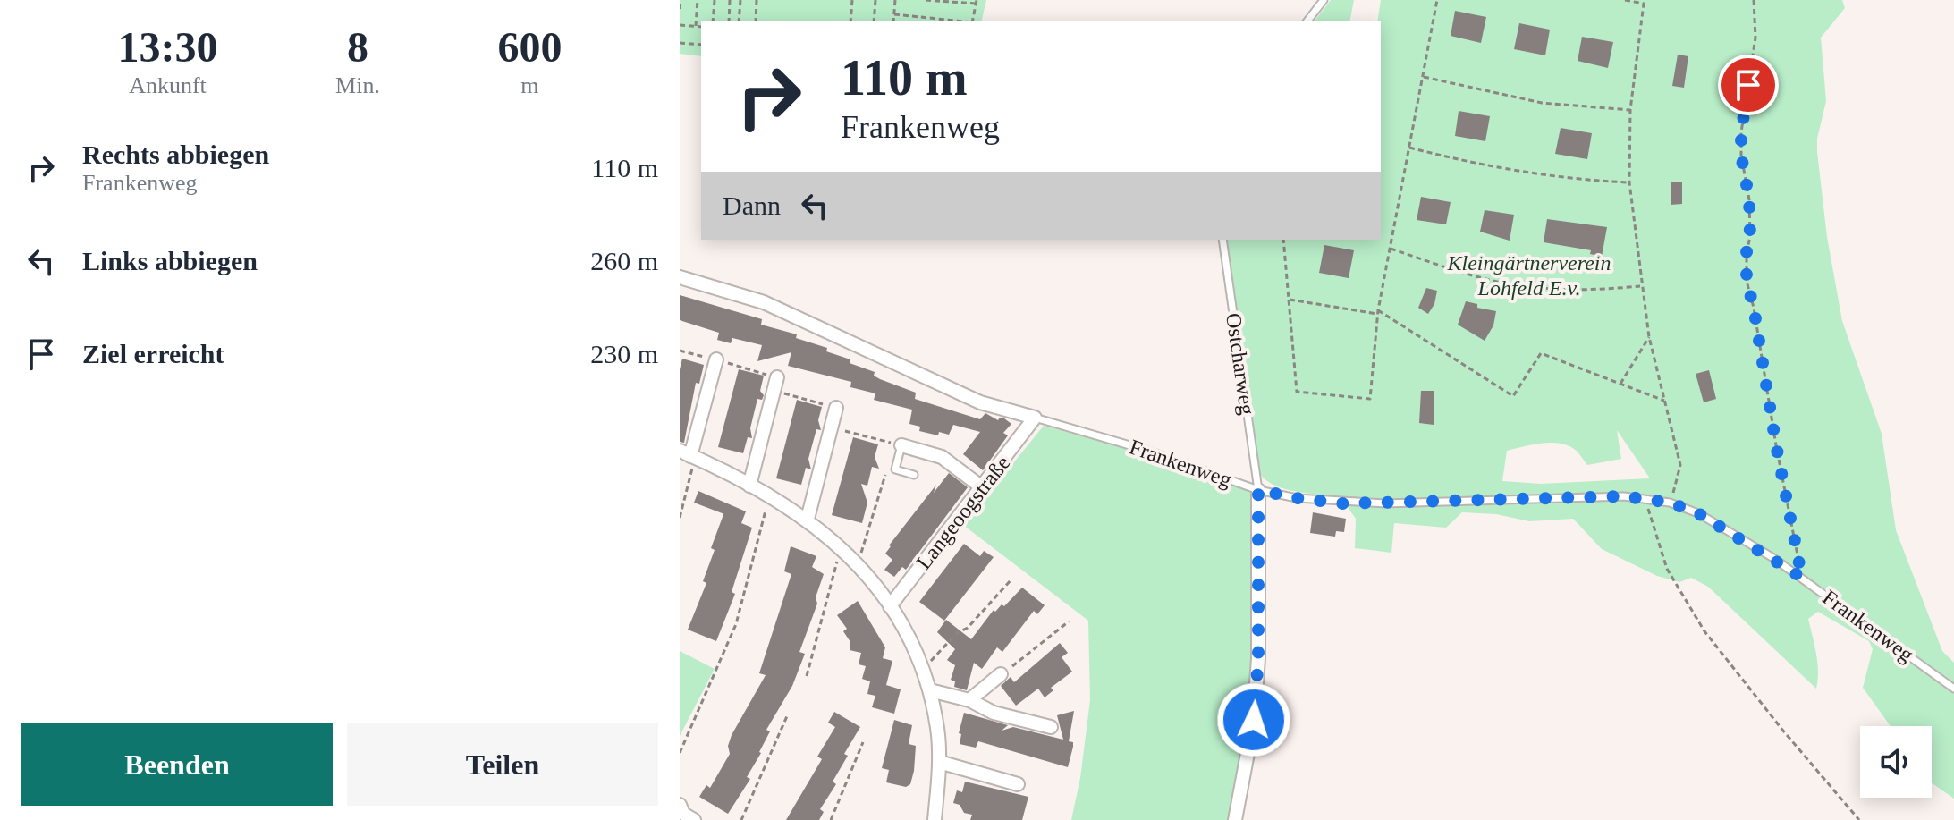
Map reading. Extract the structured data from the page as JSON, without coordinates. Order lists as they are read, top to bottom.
{
  "streets": {
    "street": ["Frankenweg", "Langeoogstraße"],
    "lane": ["Ostcharweg"]
  },
  "crossings": [
    ["Ostcharweg", "Frankenweg"],
    ["Frankenweg", "Langeoogstraße"]
  ],
  "parks": ["Kleingärtnerverein Lohfeld E.v."],
  "page": {
    "eta": [
      "13:30",
      "Ankunft",
      "8",
      "Min.",
      "600",
      "m"
    ],
    "turn": ["110 m", "Frankenweg"],
    "list": [
      {
        "name": "Rechts abbiegen",
        "note": "Frankenweg",
        "value": "110 m"
      },
      {
        "name": "Links abbiegen",
        "value": "260 m"
      },
      {
        "name": "Ziel erreicht",
        "value": "230 m"
      }
    ],
    "then": "Dann",
    "buttons": ["Beenden", "Teilen"]
  }
}
